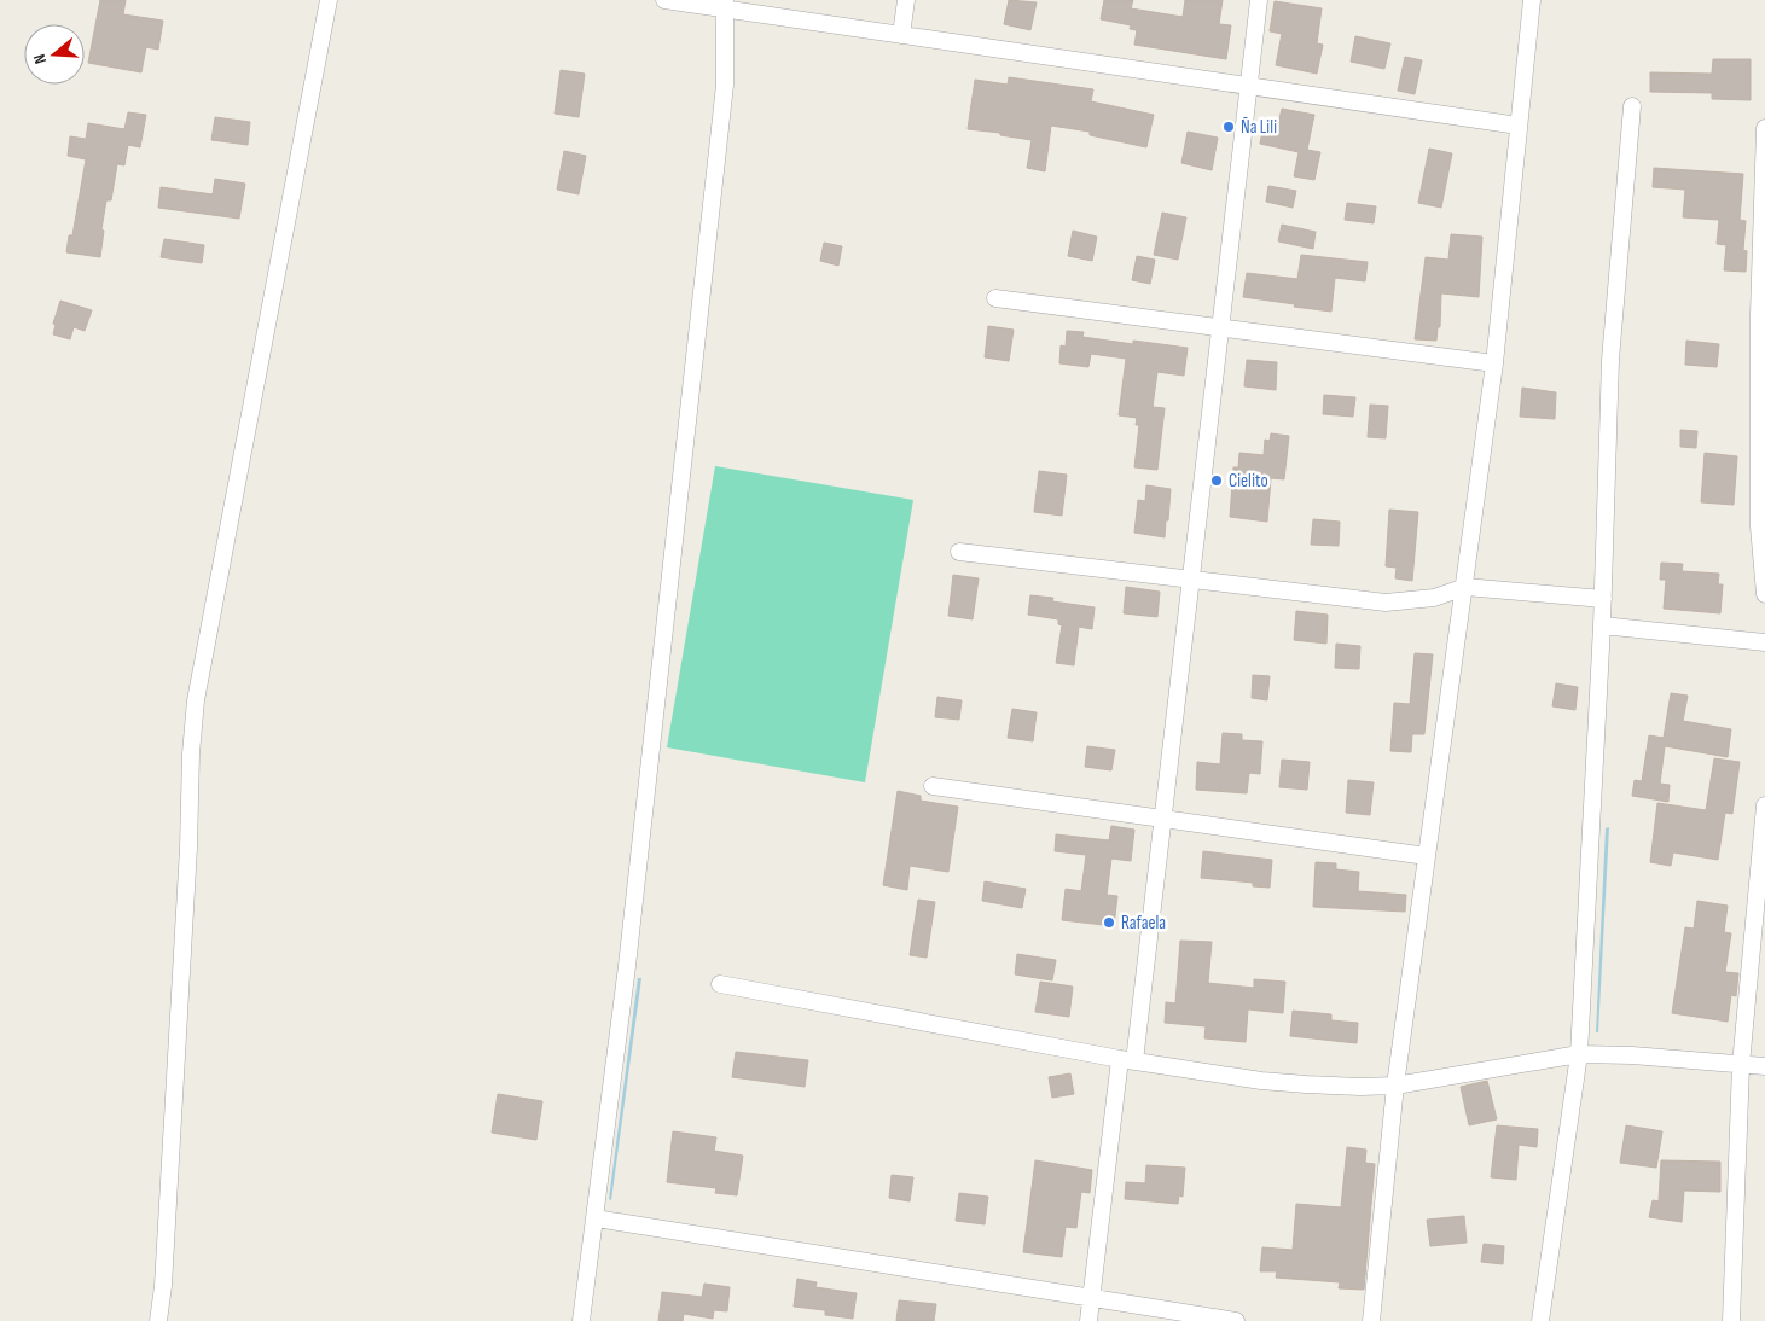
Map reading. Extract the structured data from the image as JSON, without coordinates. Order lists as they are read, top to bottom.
{
  "places": ["Ña Lili", "Cielito", "Rafaela"],
  "north": "left"
}
